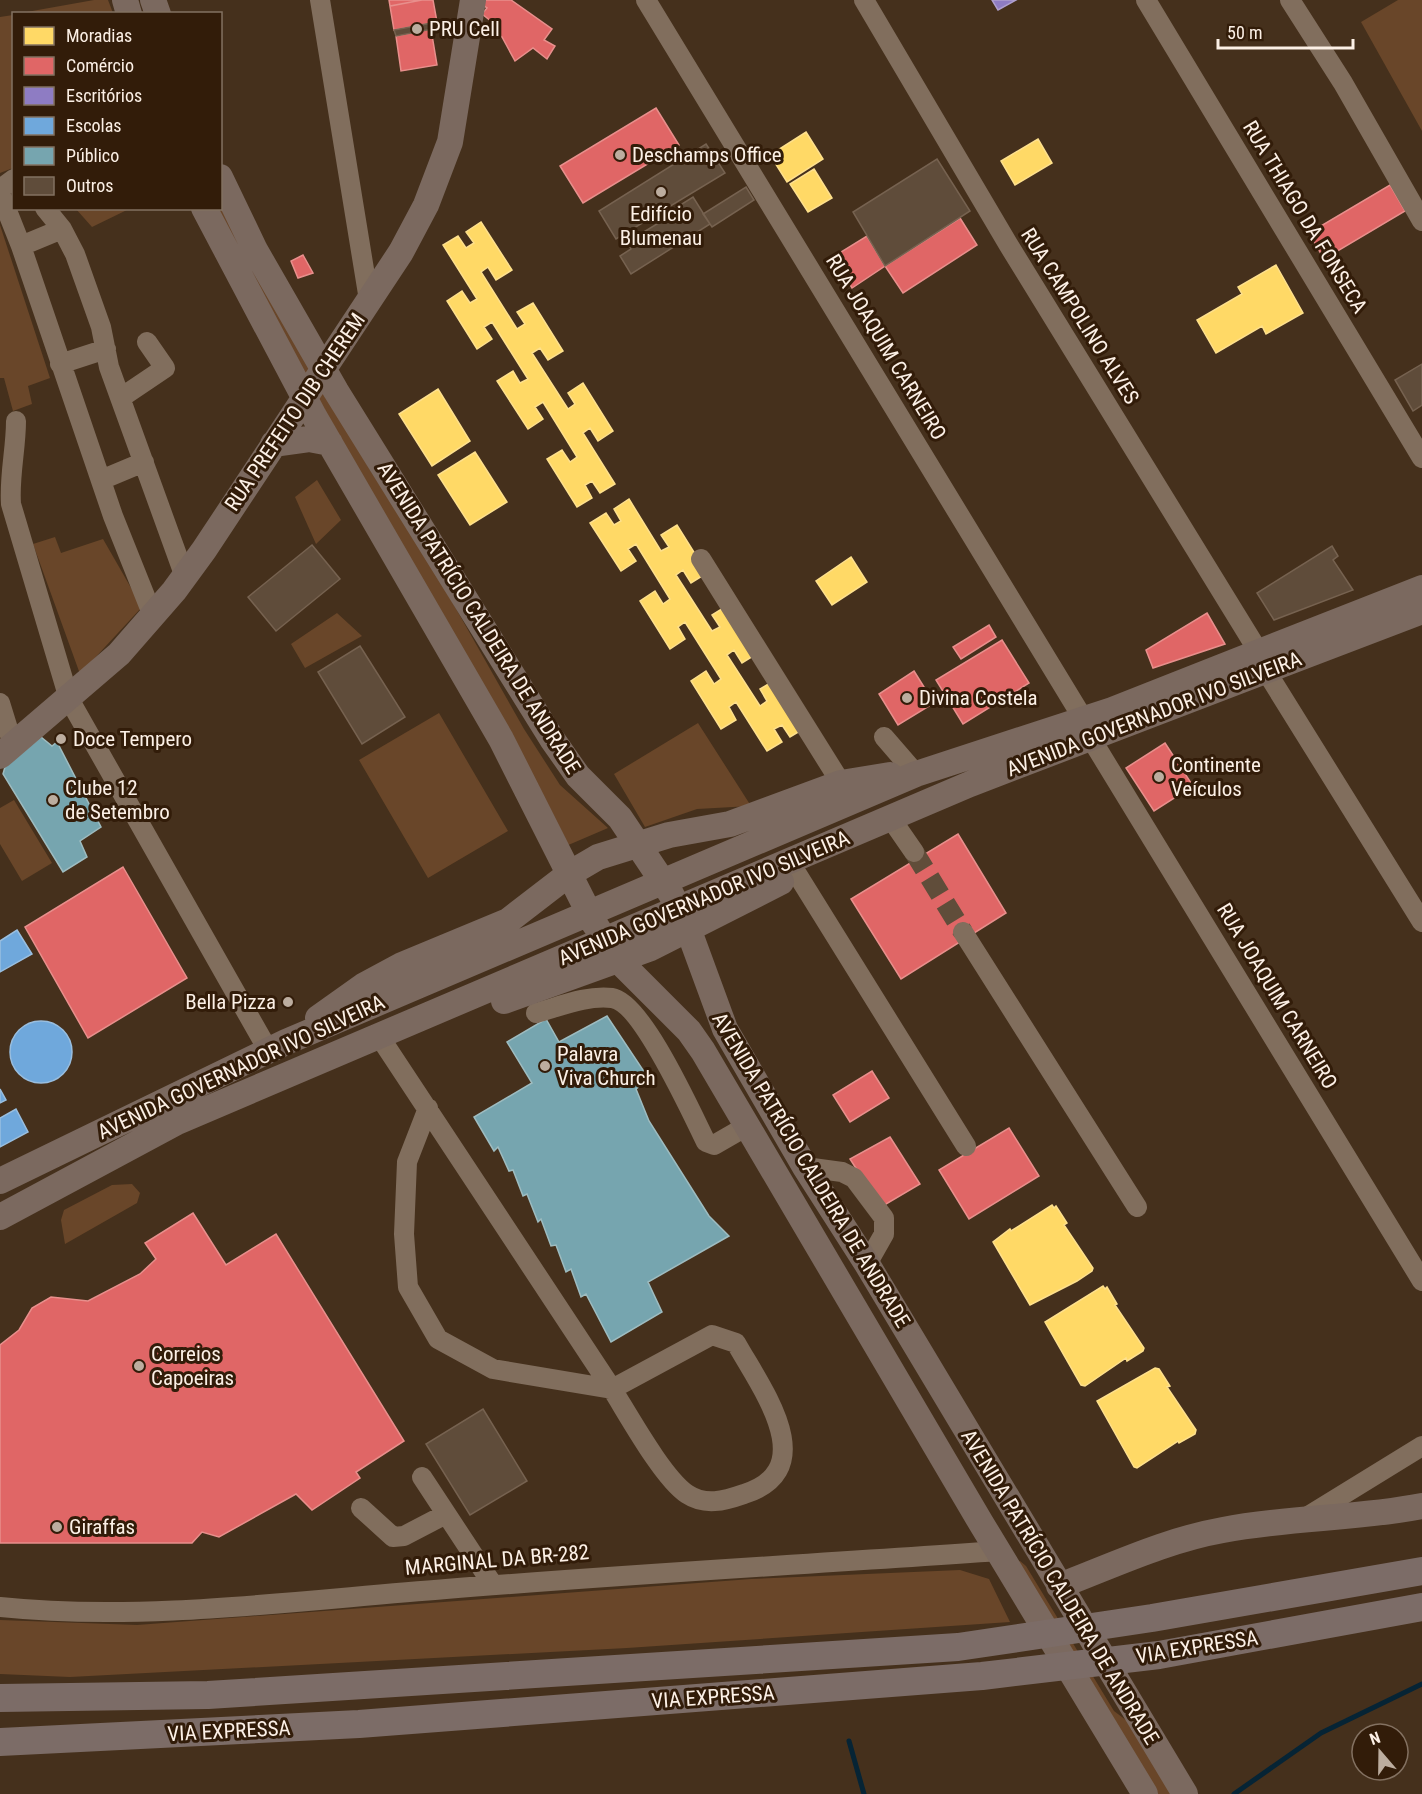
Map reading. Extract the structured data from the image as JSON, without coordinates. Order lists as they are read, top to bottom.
{
  "streets": {
    "highway": ["VIA EXPRESSA"],
    "main road": ["RUA PREFEITO DIB CHEREM", "AVENIDA PATRÍCIO CALDEIRA DE ANDRADE", "AVENIDA GOVERNADOR IVO SILVEIRA"],
    "street": [
      "RUA THIAGO DA FONSECA",
      "RUA CAMPOLINO ALVES",
      "RUA JOAQUIM CARNEIRO",
      "MARGINAL DA BR-282"
    ]
  },
  "crossings": [
    ["RUA CAMPOLINO ALVES", "AVENIDA GOVERNADOR IVO SILVEIRA"],
    ["RUA JOAQUIM CARNEIRO", "AVENIDA GOVERNADOR IVO SILVEIRA"],
    ["RUA PREFEITO DIB CHEREM", "AVENIDA PATRÍCIO CALDEIRA DE ANDRADE"],
    ["AVENIDA PATRÍCIO CALDEIRA DE ANDRADE", "MARGINAL DA BR-282"]
  ],
  "places": [
    "PRU Cell",
    "Deschamps Office",
    "Edifício Blumenau",
    "Divina Costela",
    "Doce Tempero",
    "Continente Veículos",
    "Clube 12 de Setembro",
    "Bella Pizza",
    "Palavra Viva Church",
    "Correios Capoeiras",
    "Giraffas"
  ],
  "legend": [
    "Moradias",
    "Comércio",
    "Escritórios",
    "Escolas",
    "Público",
    "Outros"
  ],
  "scale_bar": "50 m",
  "north": "top"
}
